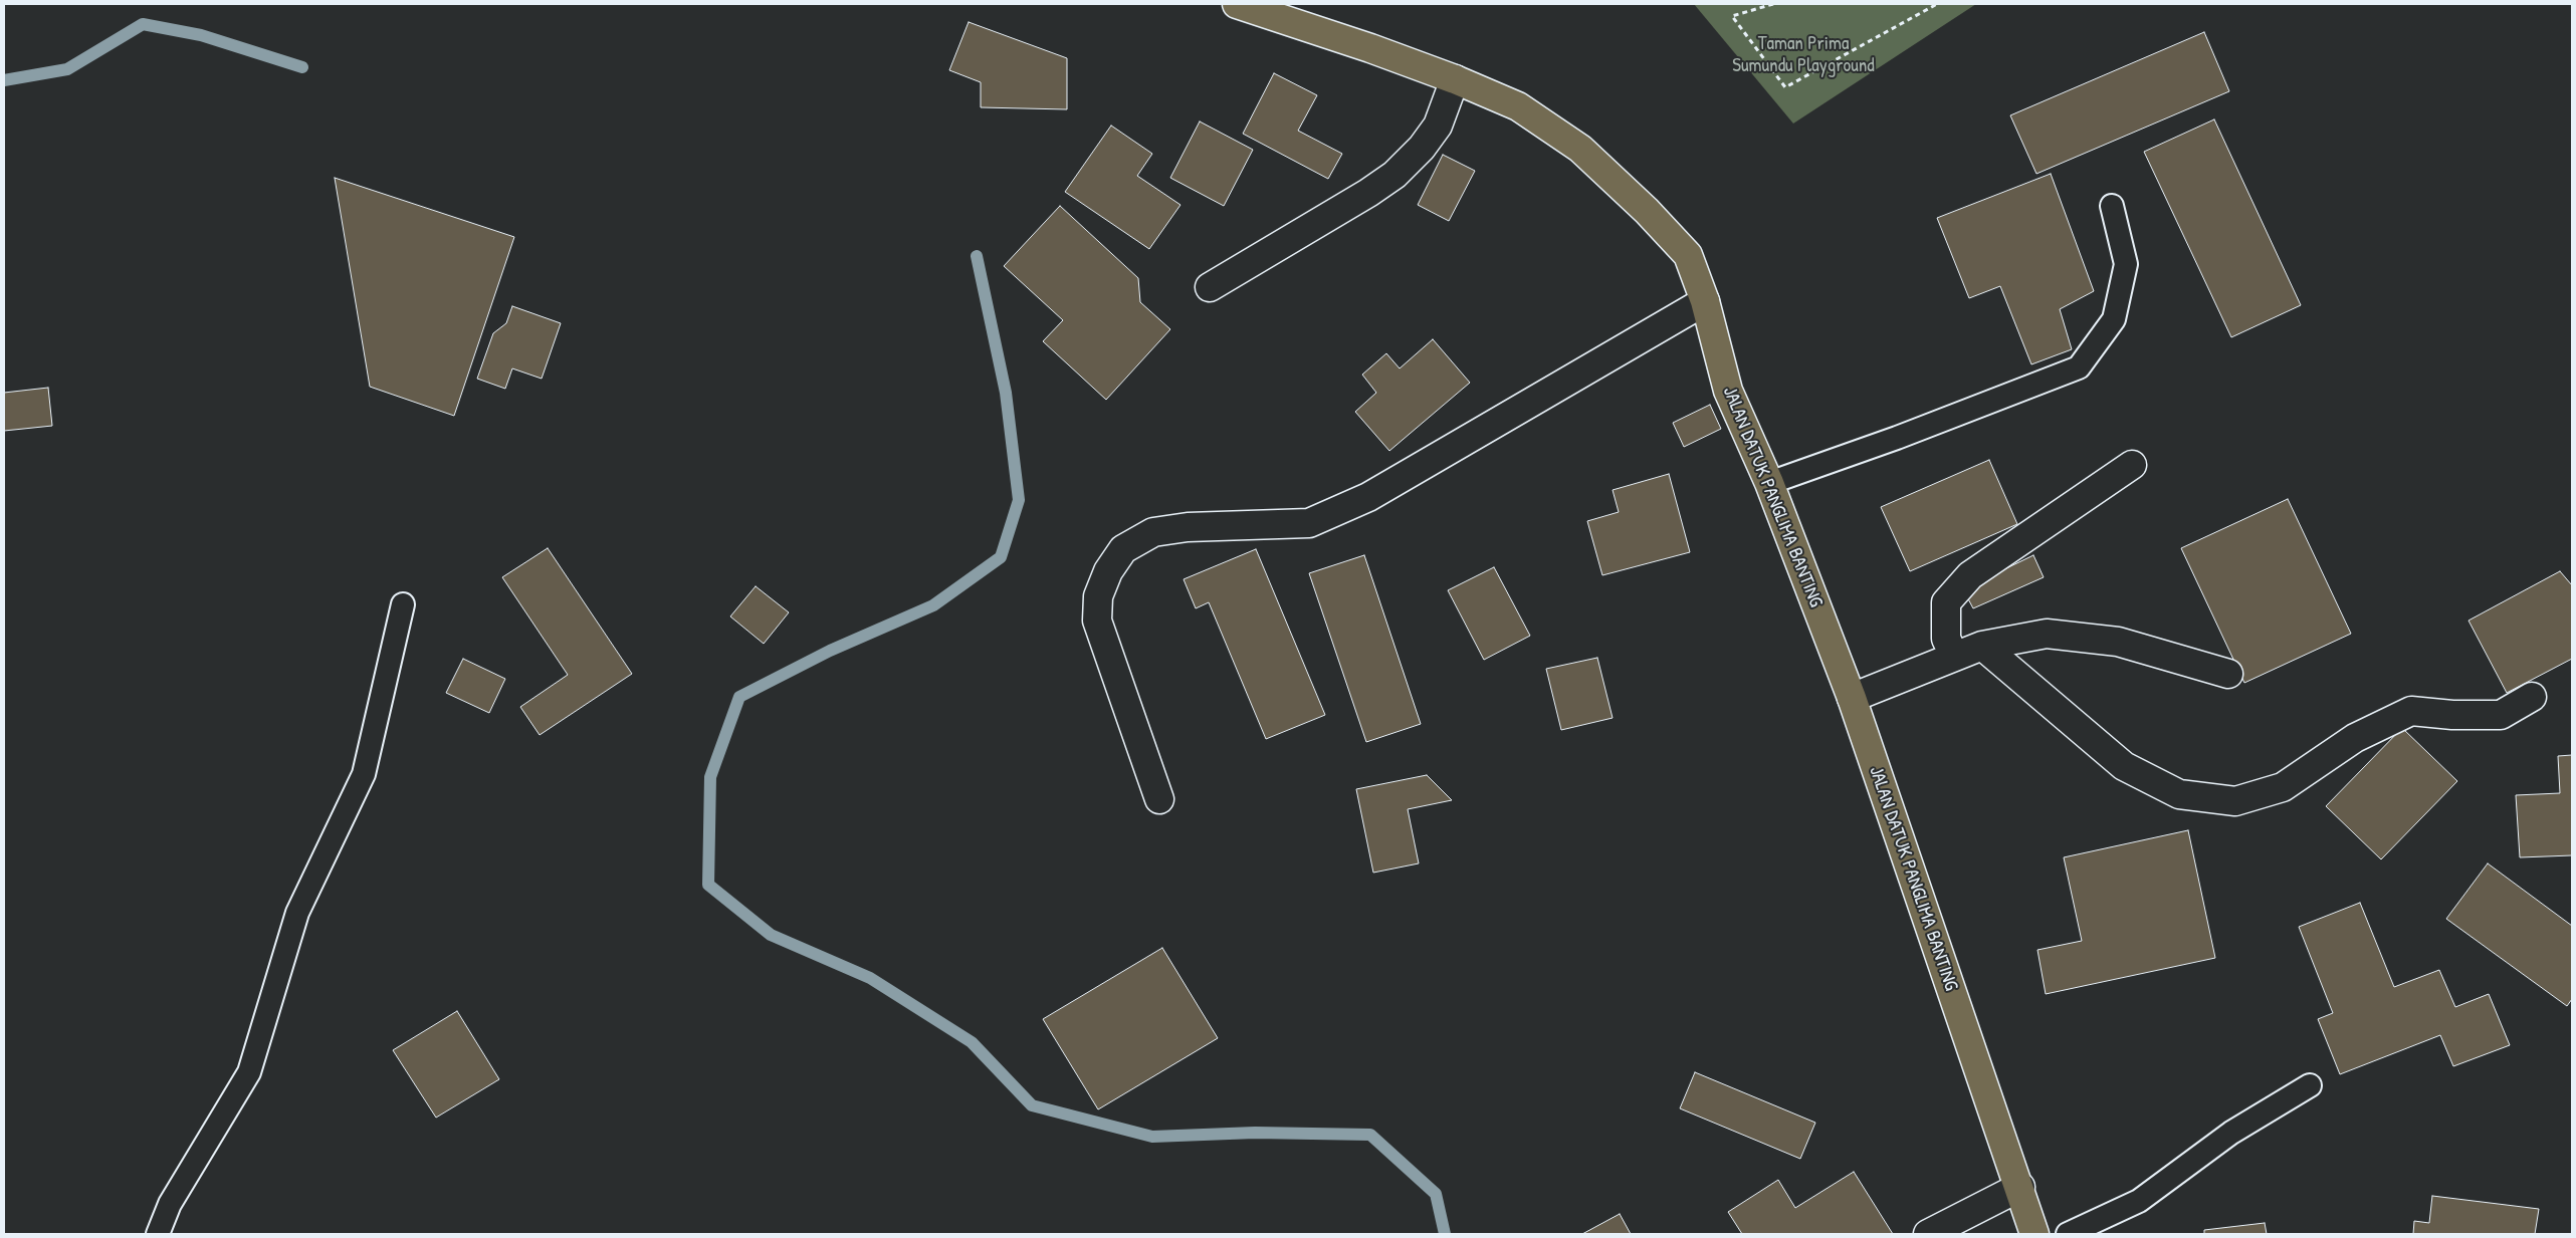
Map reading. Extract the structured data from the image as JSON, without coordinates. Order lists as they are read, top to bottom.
{
  "streets": {
    "main road": ["JALAN DATUK PANGLIMA BANTING"]
  },
  "parks": ["Taman Prima Sumundu Playground"]
}
